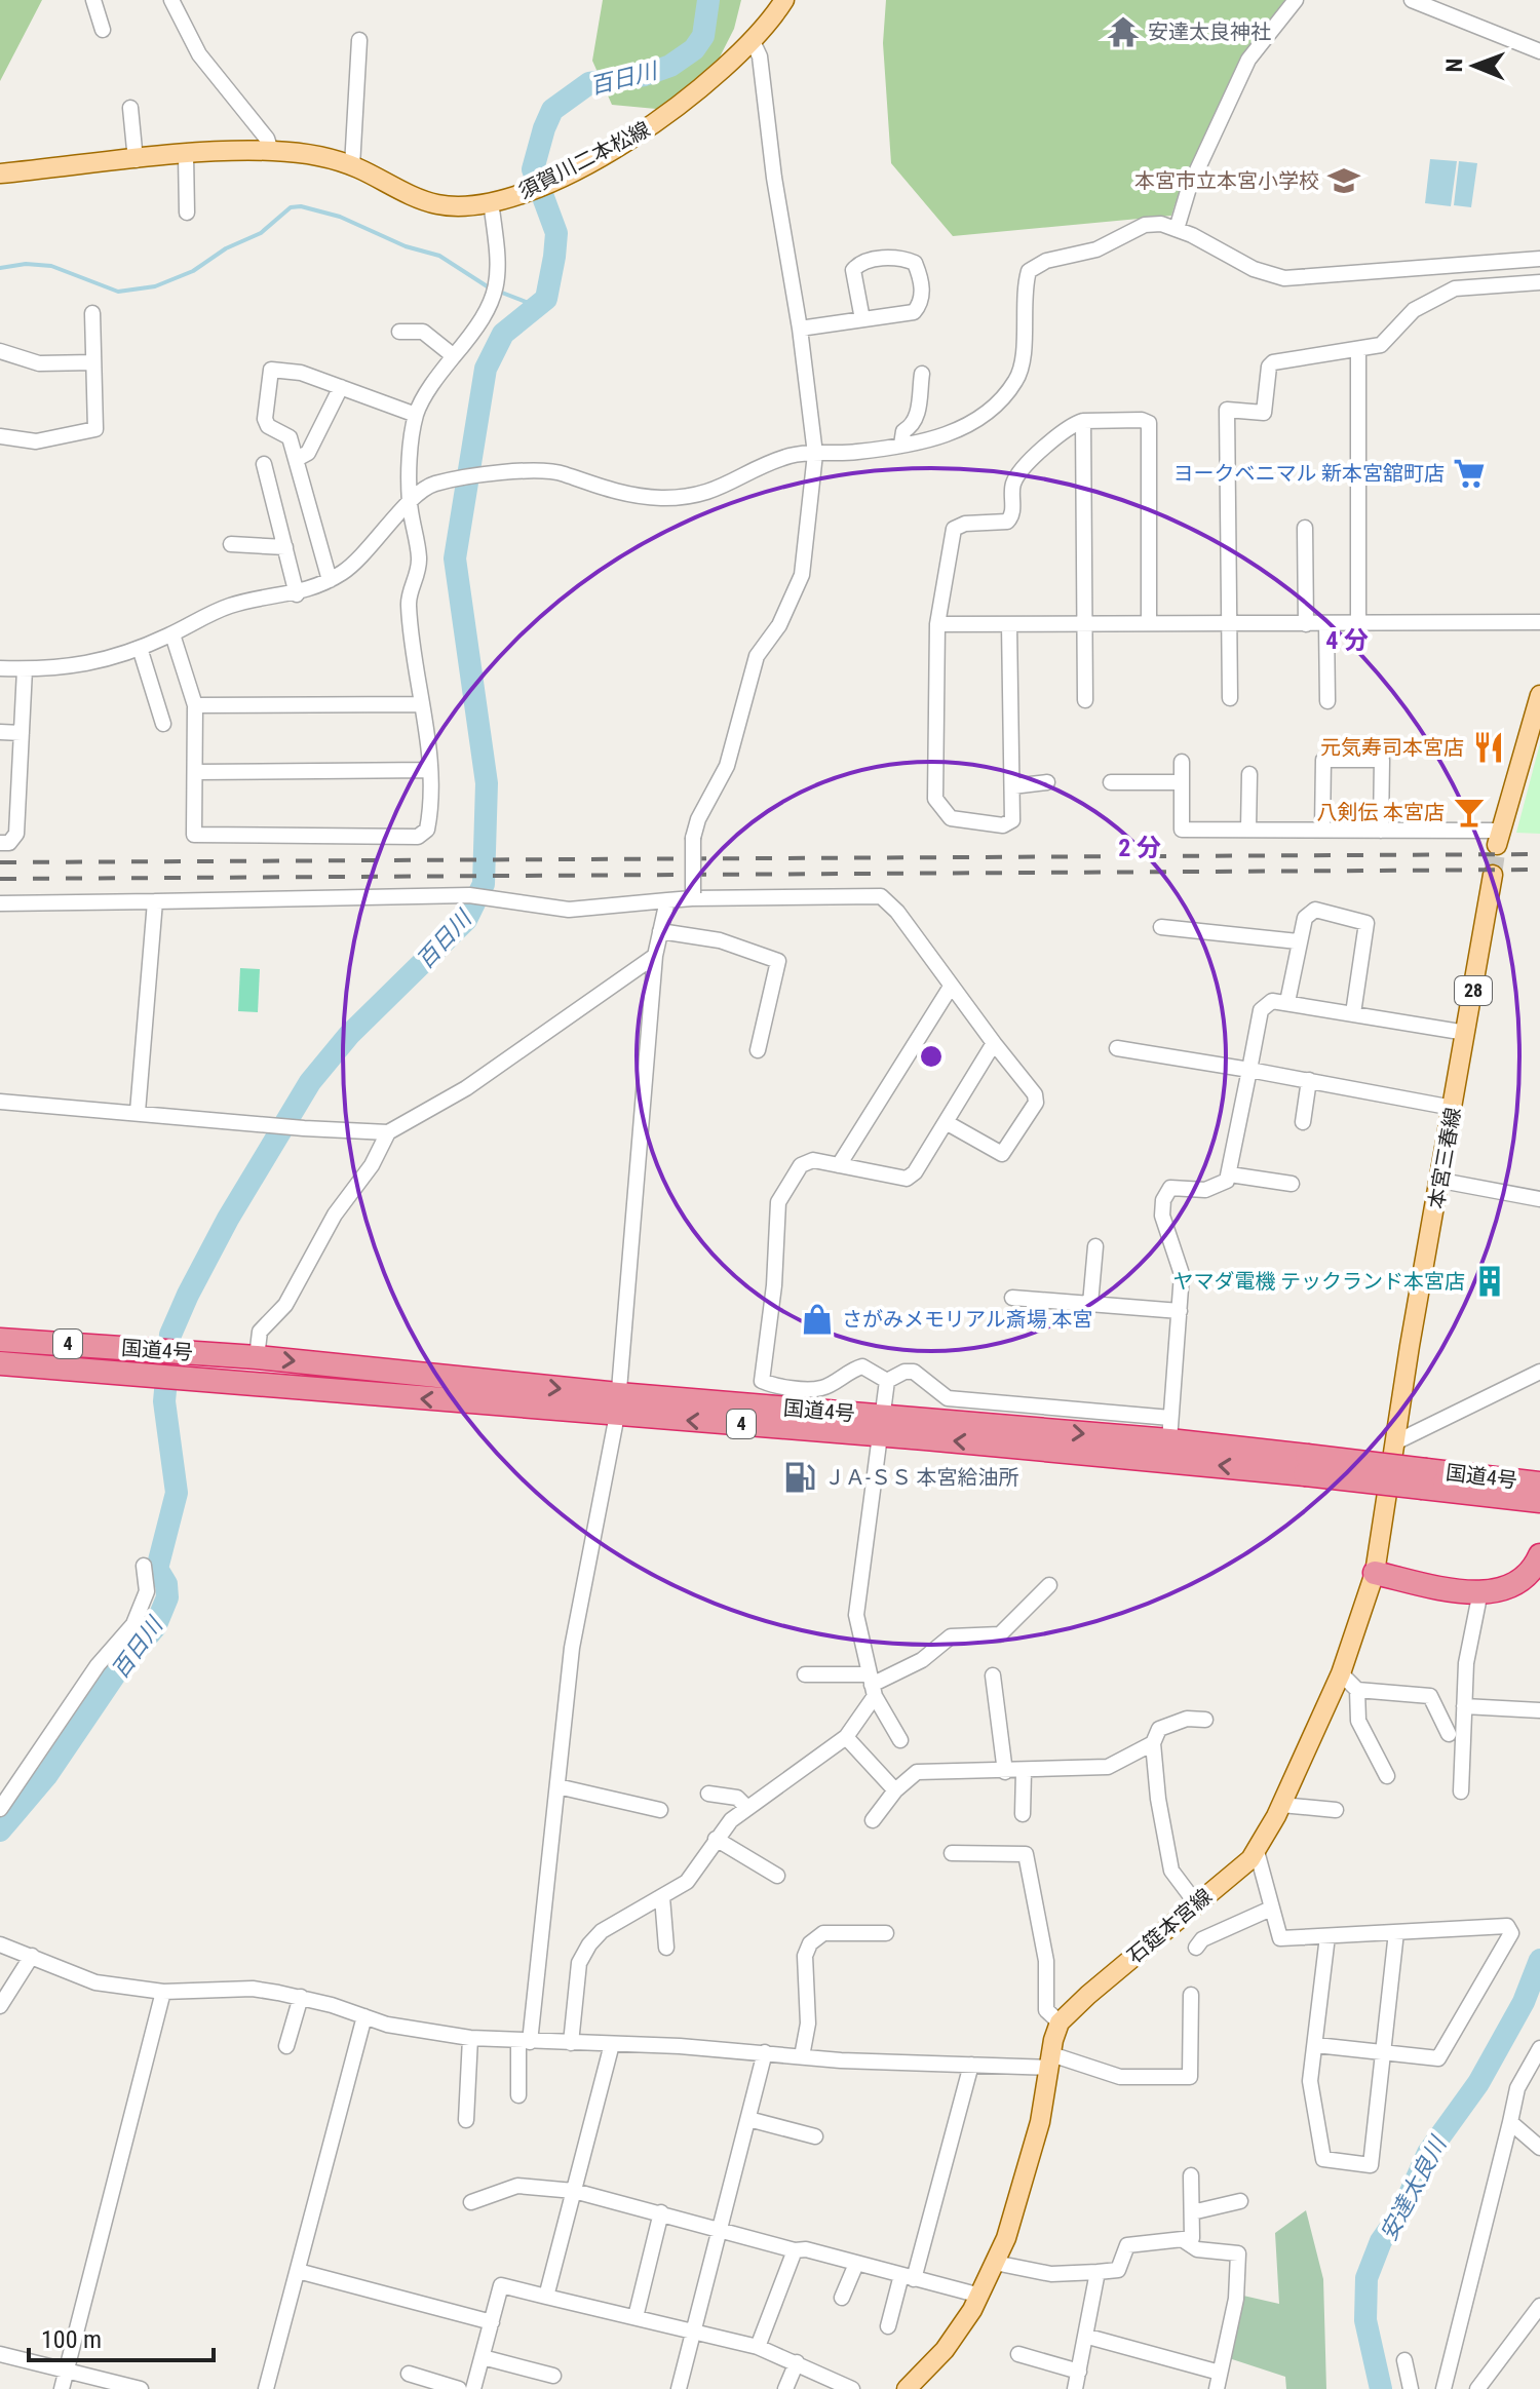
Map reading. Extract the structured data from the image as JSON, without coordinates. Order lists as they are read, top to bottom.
{
  "streets": {
    "highway": ["4", "国道4号"],
    "main road": [
      "須賀川二本松線",
      "28",
      "本宮三春線",
      "石筵本宮線"
    ]
  },
  "crossings": [
    ["本宮三春線", "石筵本宮線"]
  ],
  "water": ["百日川", "安達太良川"],
  "places": {
    "temple": ["安達太良神社"],
    "school or university": ["本宮市立本宮小学校"],
    "supermarket": ["ヨークベニマル 新本宮舘町店"],
    "restaurant": ["元気寿司本宮店"],
    "bar": ["八剣伝 本宮店"],
    "building": ["ヤマダ電機 テックランド本宮店"],
    "shop": ["さがみメモリアル斎場 本宮"],
    "fuel station": ["ＪＡ-ＳＳ 本宮給油所"]
  },
  "scale_bar": "100 m",
  "north": "left",
  "rings": ["4 分", "2 分"]
}
